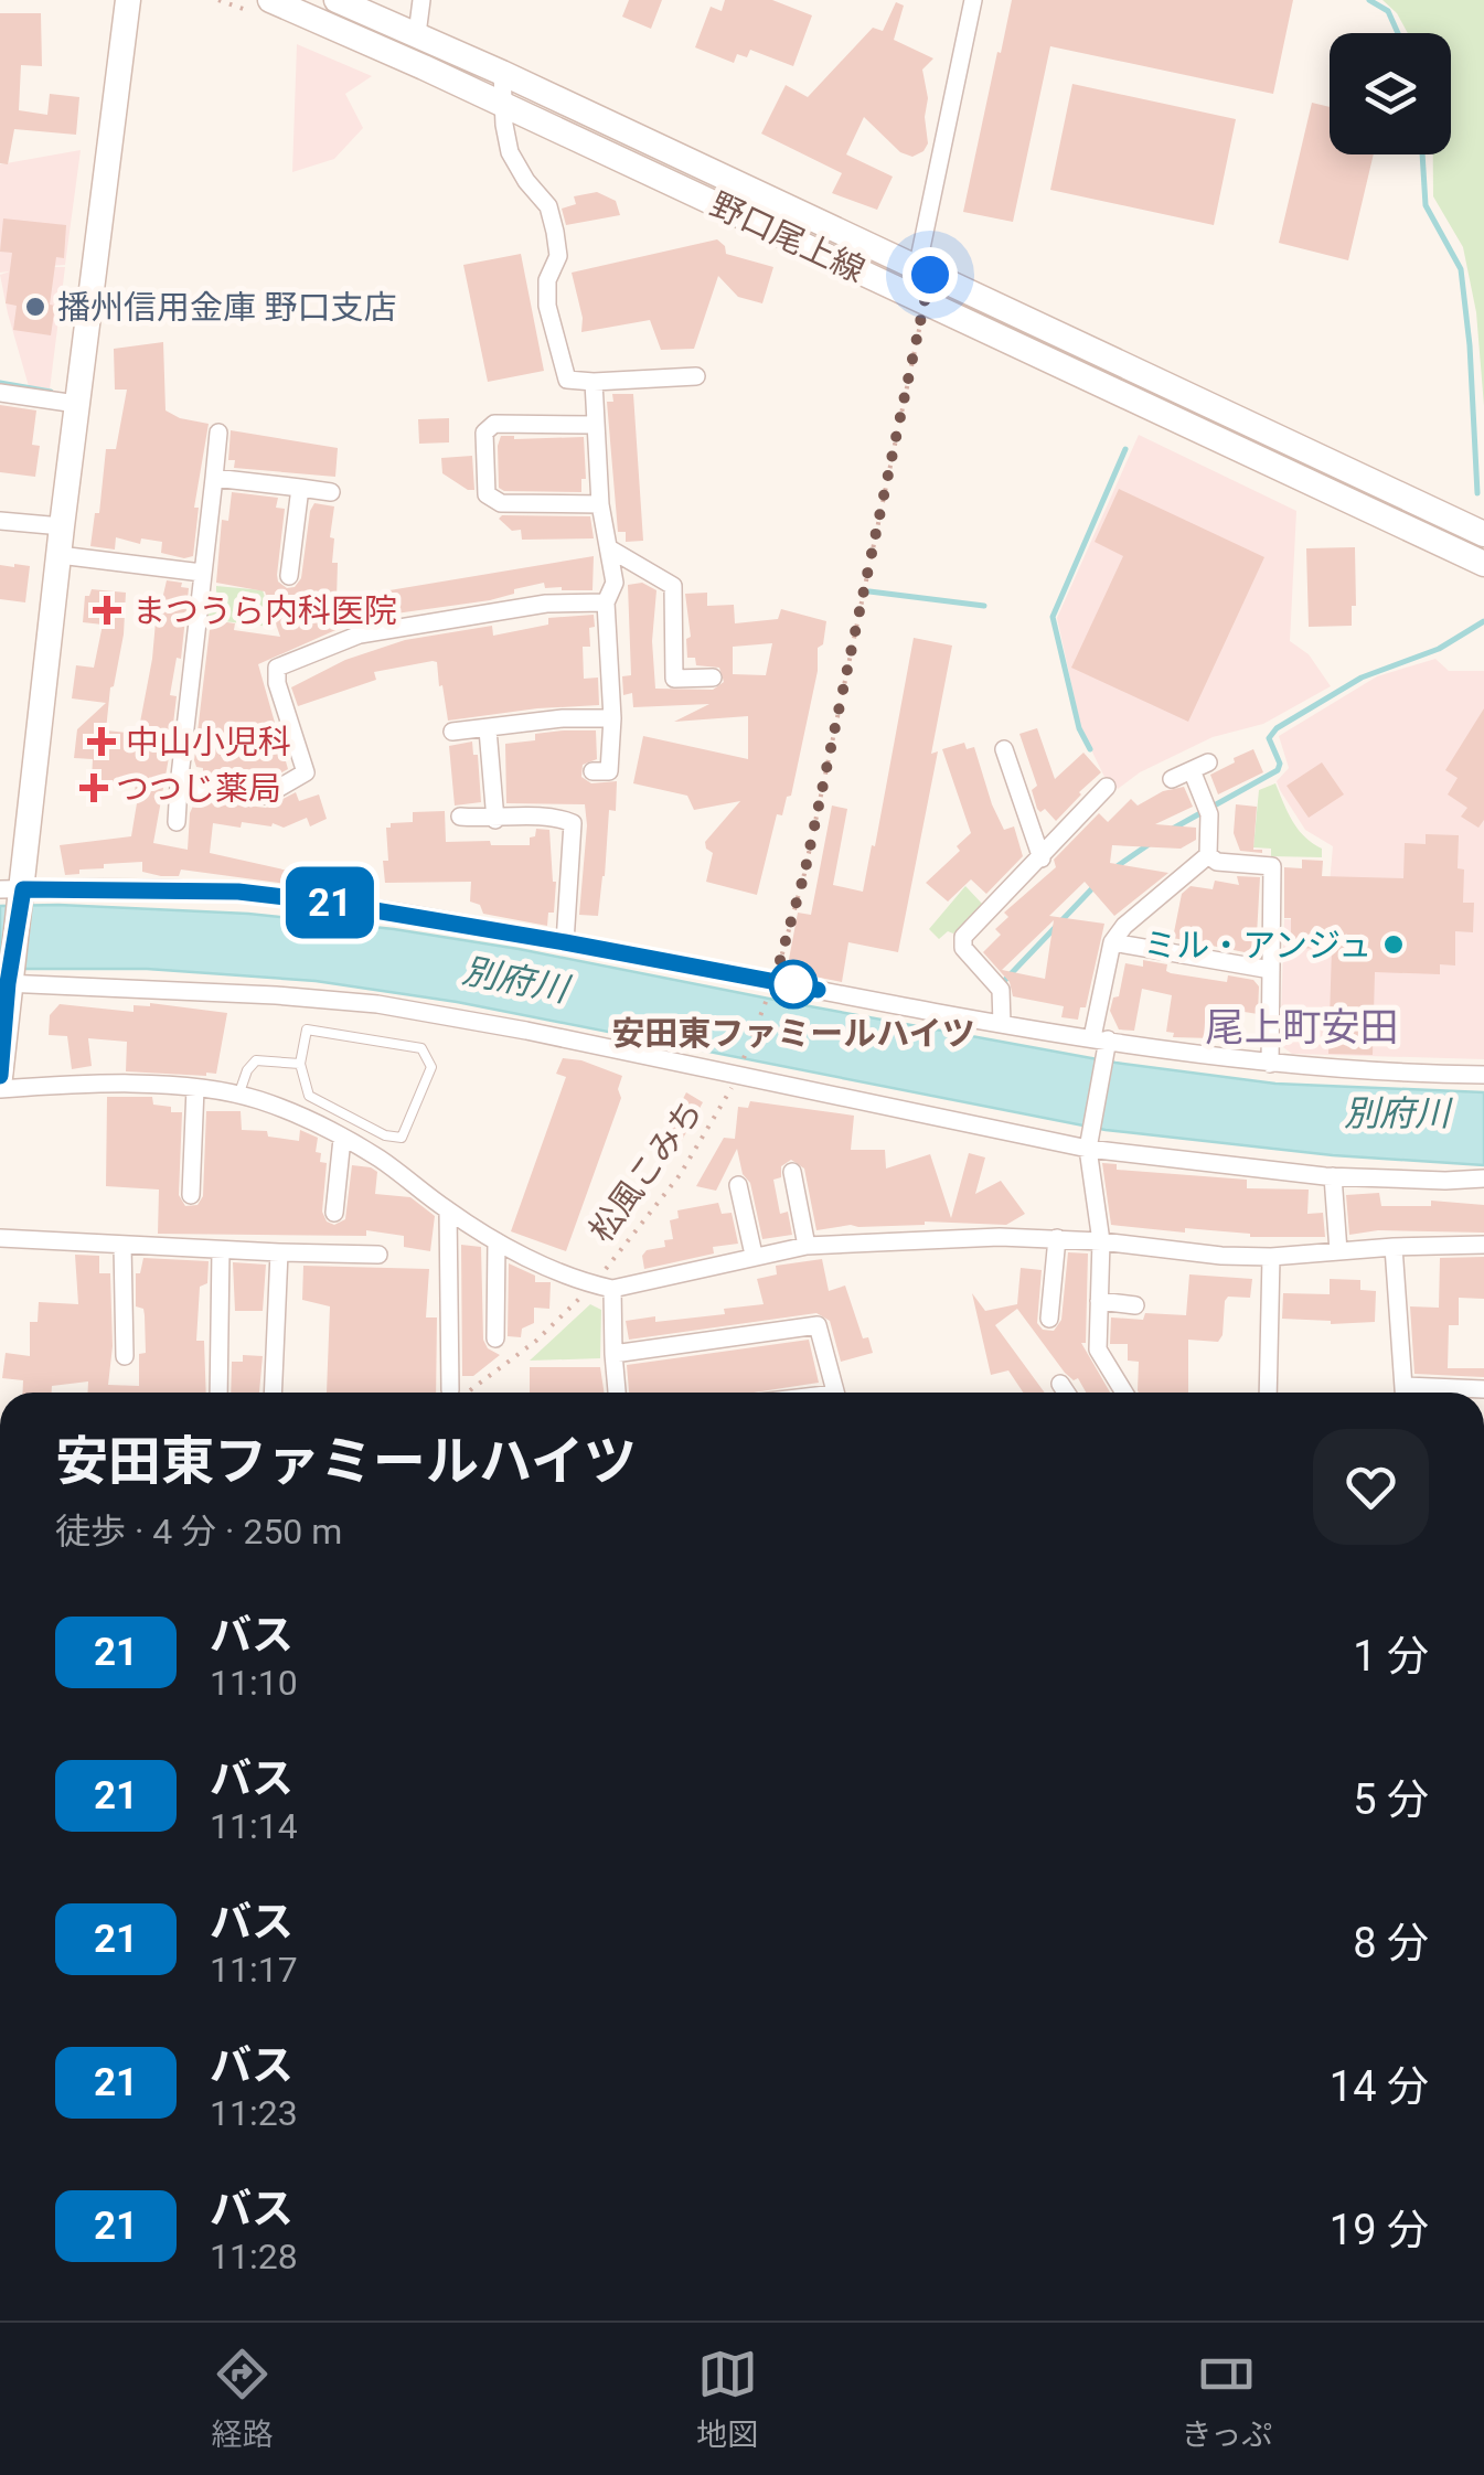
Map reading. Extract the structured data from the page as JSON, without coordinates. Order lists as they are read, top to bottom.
{
  "streets": {
    "main road": ["野口尾上線"],
    "path": ["松風こみち"]
  },
  "crossings": [
    ["野口尾上線", "松風こみち"]
  ],
  "districts": ["尾上町安田"],
  "water": ["別府川"],
  "places": {
    "other": ["播州信用金庫 野口支店", "ミル・アンジュ", "安田東ファミールハイツ"],
    "health": ["まつうら内科医院", "中山小児科", "つつじ薬局"]
  },
  "lines": ["bus line 21"],
  "page": {
    "on_map": "21",
    "heading": ["安田東ファミールハイツ", "徒歩 · 4 分 · 250 m"],
    "list": [
      {
        "mark": "21",
        "name": "バス",
        "note": "11:10",
        "value": "1 分"
      },
      {
        "mark": "21",
        "name": "バス",
        "note": "11:14",
        "value": "5 分"
      },
      {
        "mark": "21",
        "name": "バス",
        "note": "11:17",
        "value": "8 分"
      },
      {
        "mark": "21",
        "name": "バス",
        "note": "11:23",
        "value": "14 分"
      },
      {
        "mark": "21",
        "name": "バス",
        "note": "11:28",
        "value": "19 分"
      }
    ],
    "tabs": ["経路", "地図", "きっぷ"]
  }
}
